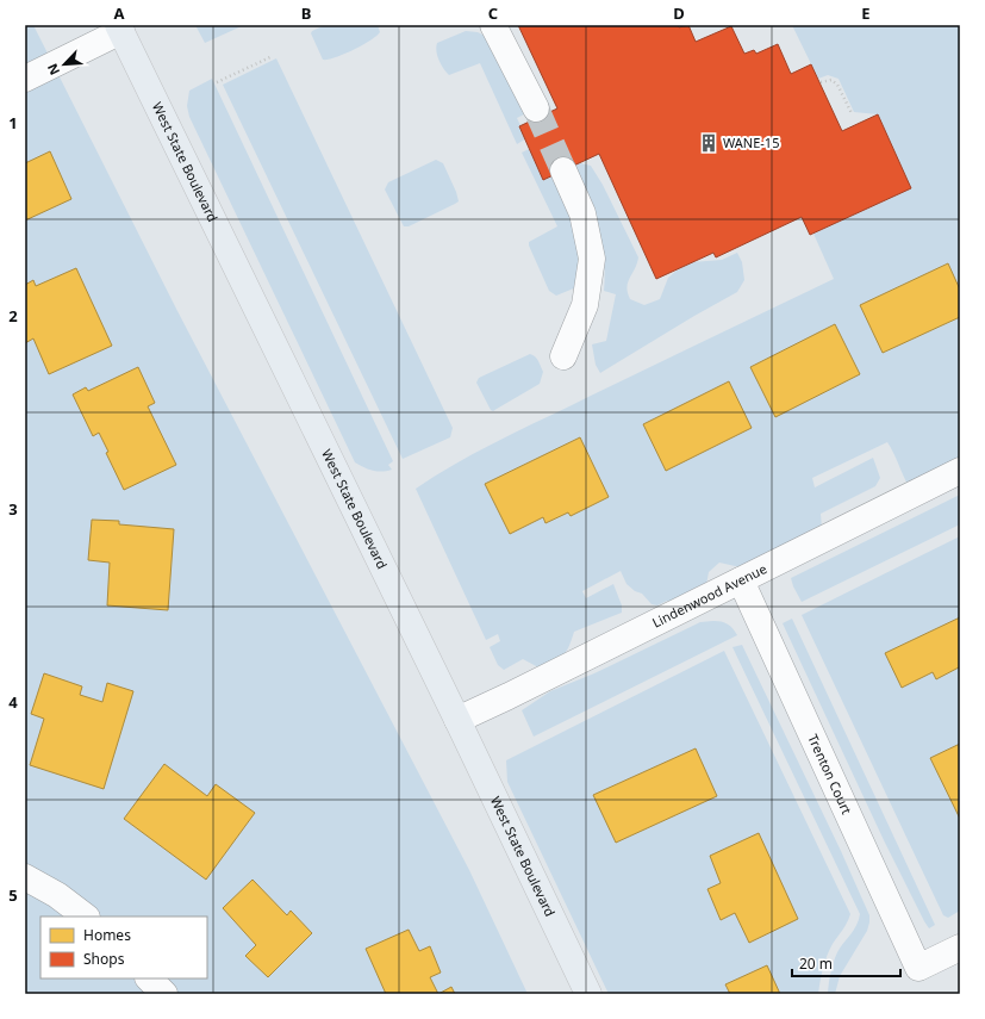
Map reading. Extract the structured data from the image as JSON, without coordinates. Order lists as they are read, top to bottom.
{
  "streets": {
    "main road": ["West State Boulevard"],
    "street": ["Lindenwood Avenue", "Trenton Court"]
  },
  "crossings": [
    ["West State Boulevard", "Lindenwood Avenue"],
    ["Lindenwood Avenue", "Trenton Court"]
  ],
  "places": {
    "building": ["WANE-15"]
  },
  "legend": ["Homes", "Shops"],
  "scale_bar": "20 m",
  "north": "bottom left",
  "grid": {
    "columns": [
      "A",
      "B",
      "C",
      "D",
      "E"
    ],
    "rows": [
      "1",
      "2",
      "3",
      "4",
      "5"
    ]
  }
}
